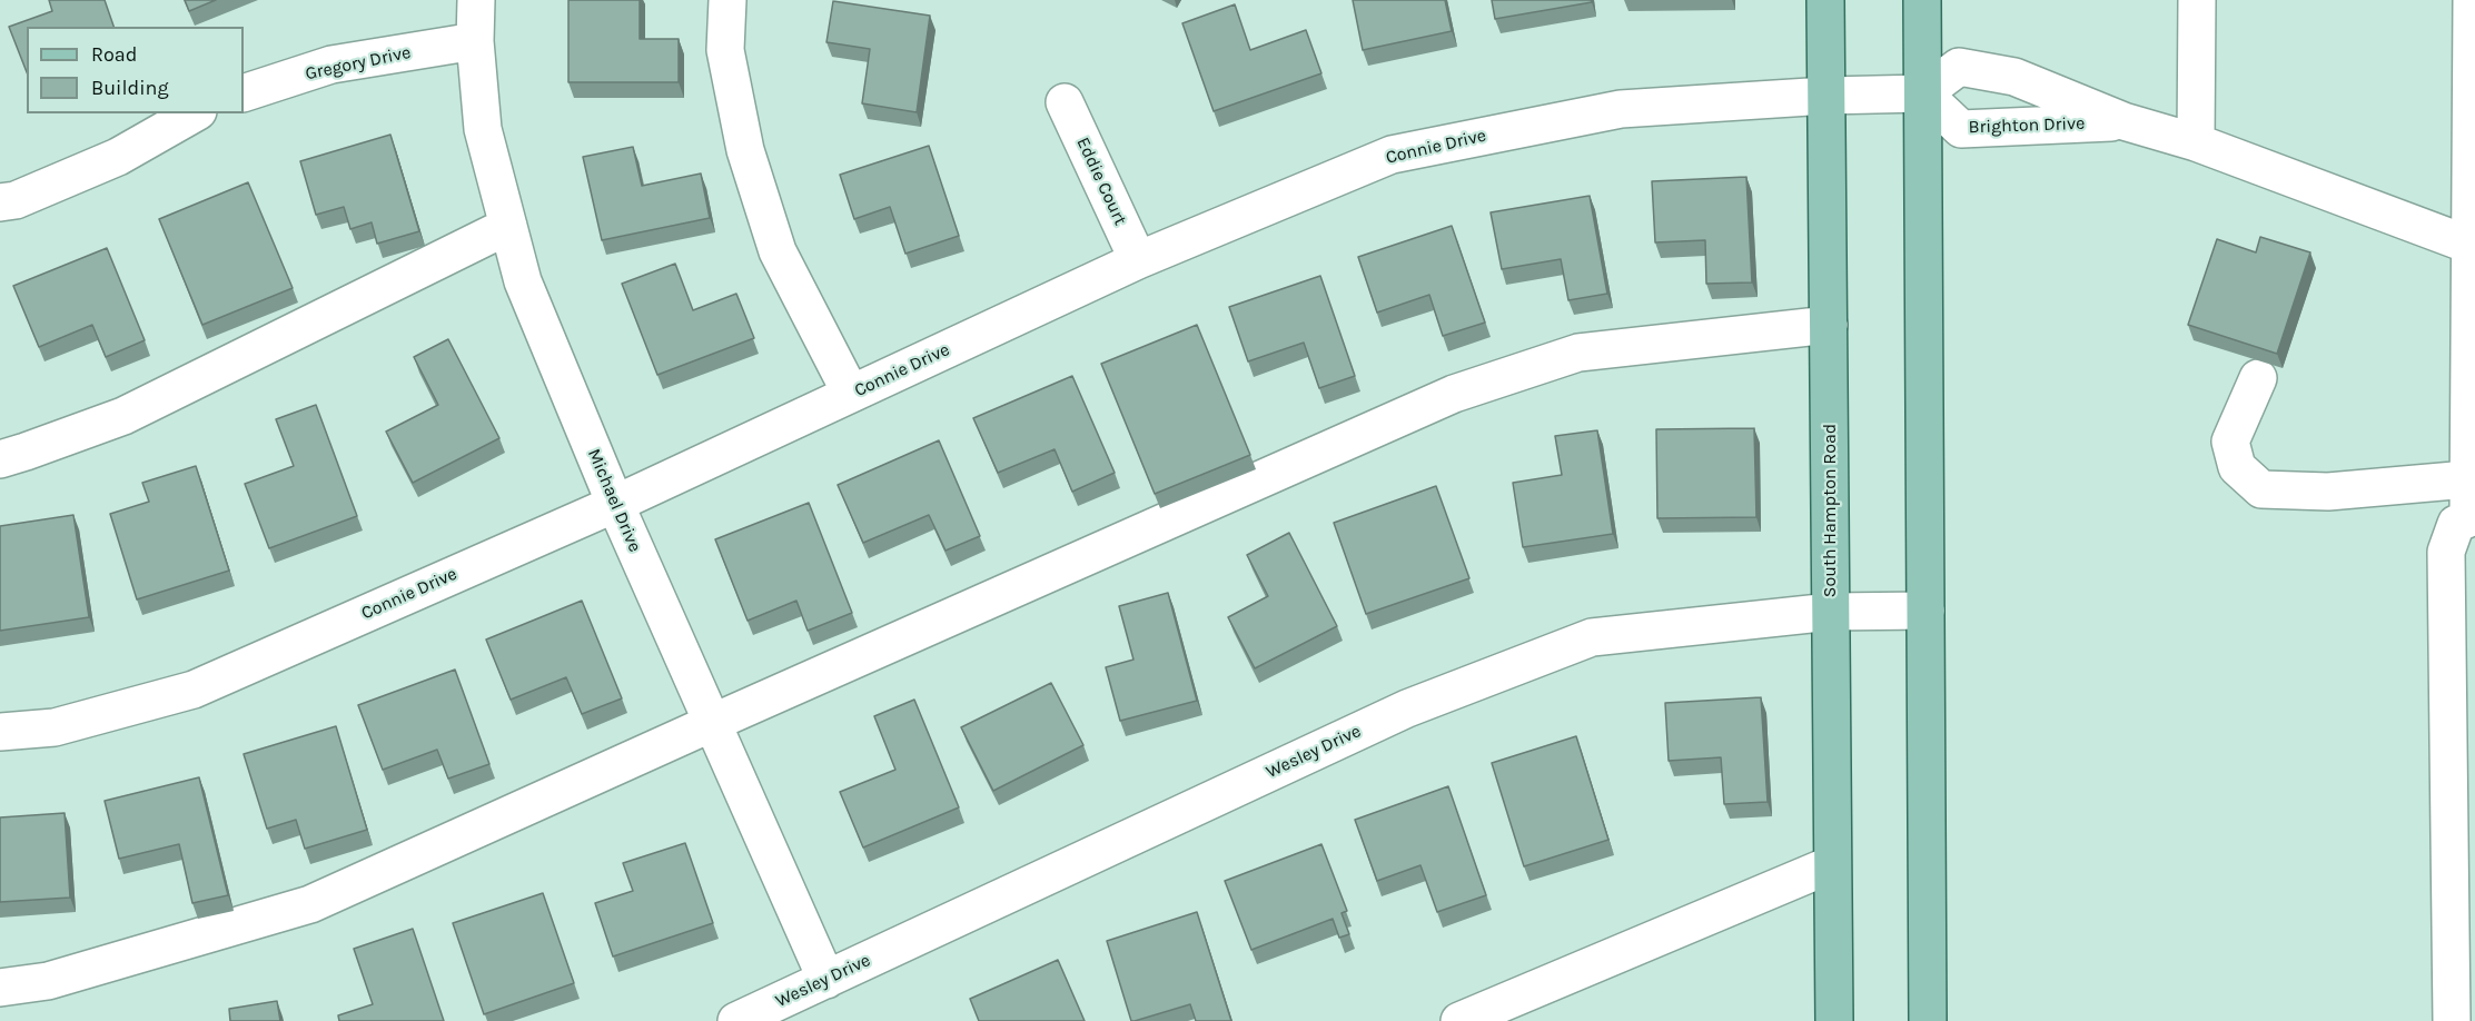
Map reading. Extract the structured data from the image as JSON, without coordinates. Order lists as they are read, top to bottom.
{
  "streets": {
    "main road": ["South Hampton Road"],
    "street": [
      "Gregory Drive",
      "Brighton Drive",
      "Connie Drive",
      "Eddie Court",
      "Michael Drive",
      "Wesley Drive"
    ]
  },
  "crossings": [
    ["Gregory Drive", "Michael Drive"],
    ["Brighton Drive", "Connie Drive"],
    ["Connie Drive", "Eddie Court"],
    ["Connie Drive", "Michael Drive"],
    ["Connie Drive", "South Hampton Road"],
    ["Michael Drive", "Wesley Drive"],
    ["South Hampton Road", "Wesley Drive"]
  ],
  "legend": ["Road", "Building"]
}
